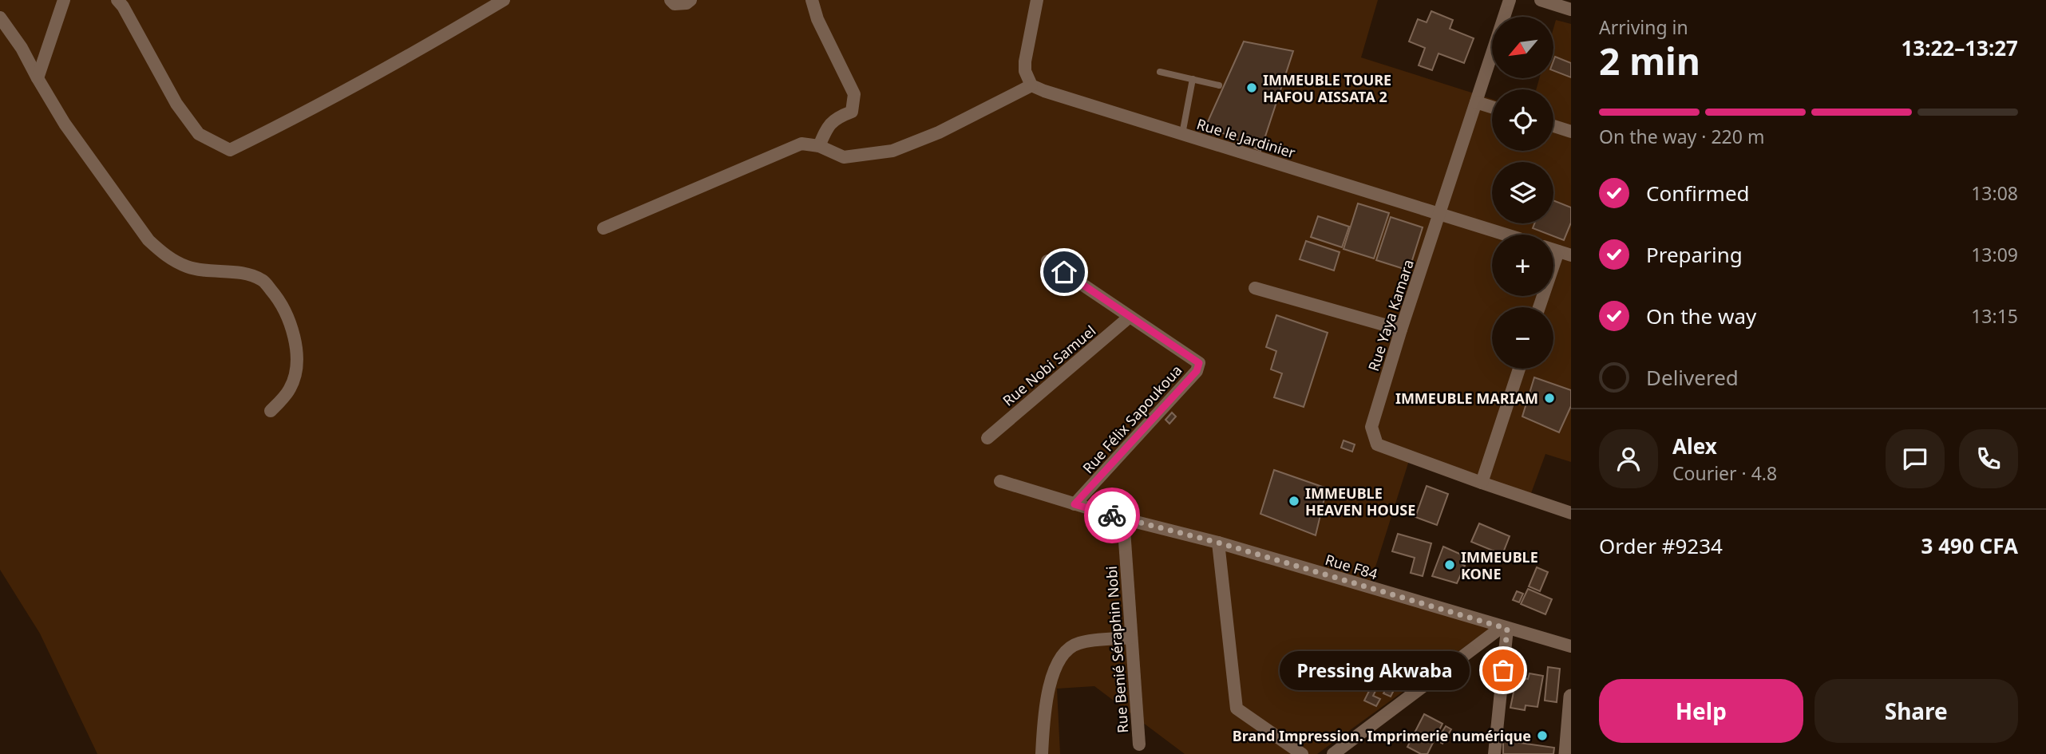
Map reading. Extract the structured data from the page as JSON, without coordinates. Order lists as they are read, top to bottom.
{
  "streets": {
    "street": [
      "Rue le Jardinier",
      "Rue Yaya Kamara",
      "Rue Nobi Samuel",
      "Rue Félix Sapoukoua",
      "Rue F84",
      "Rue Benié Séraphin Nobi"
    ]
  },
  "crossings": [
    ["Rue le Jardinier", "Rue Yaya Kamara"],
    ["Rue Nobi Samuel", "Rue Félix Sapoukoua"],
    ["Rue Félix Sapoukoua", "Rue F84"],
    ["Rue F84", "Rue Benié Séraphin Nobi"]
  ],
  "places": [
    "IMMEUBLE TOURE HAFOU AISSATA 2",
    "IMMEUBLE MARIAM",
    "IMMEUBLE HEAVEN HOUSE",
    "IMMEUBLE KONE",
    "Pressing Akwaba",
    "Brand Impression. Imprimerie numérique"
  ],
  "north": "bottom left",
  "page": {
    "heading": ["2 min", "Arriving in", "13:22–13:27"],
    "panel": [
      "Alex",
      "Courier · 4.8",
      "Order #9234",
      "3 490 CFA"
    ],
    "map_buttons": ["+", "−"],
    "bar": "On the way · 220 m",
    "list": [
      ["Confirmed", "13:08"],
      ["Preparing", "13:09"],
      ["On the way", "13:15"],
      "Delivered"
    ],
    "bubble": "Pressing Akwaba",
    "buttons": ["Help", "Share"]
  }
}
